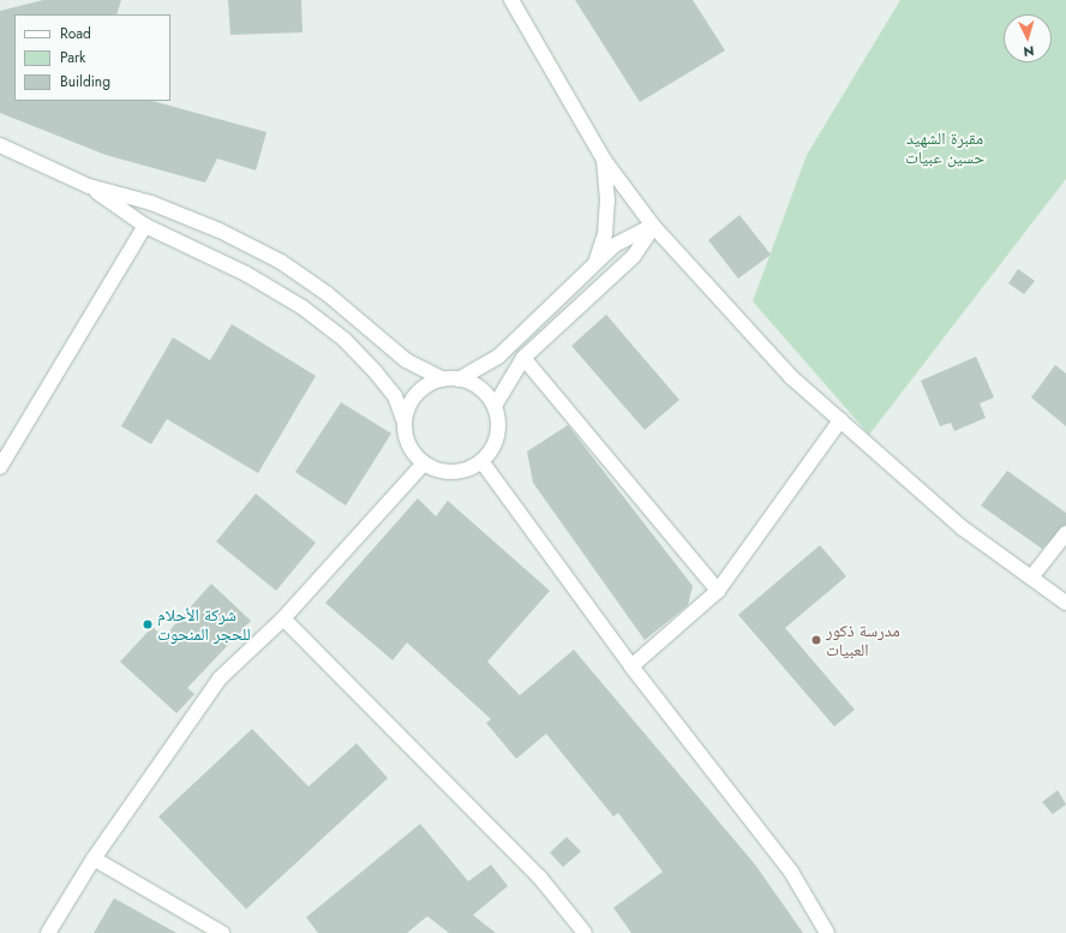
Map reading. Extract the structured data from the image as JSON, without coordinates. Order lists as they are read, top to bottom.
{
  "parks": ["مقبرة الشهيد حسين عبيات"],
  "places": ["شركة الأحلام للحجر المنحوت", "مدرسة ذكور العبيات"],
  "legend": ["Road", "Park", "Building"],
  "north": "bottom"
}
